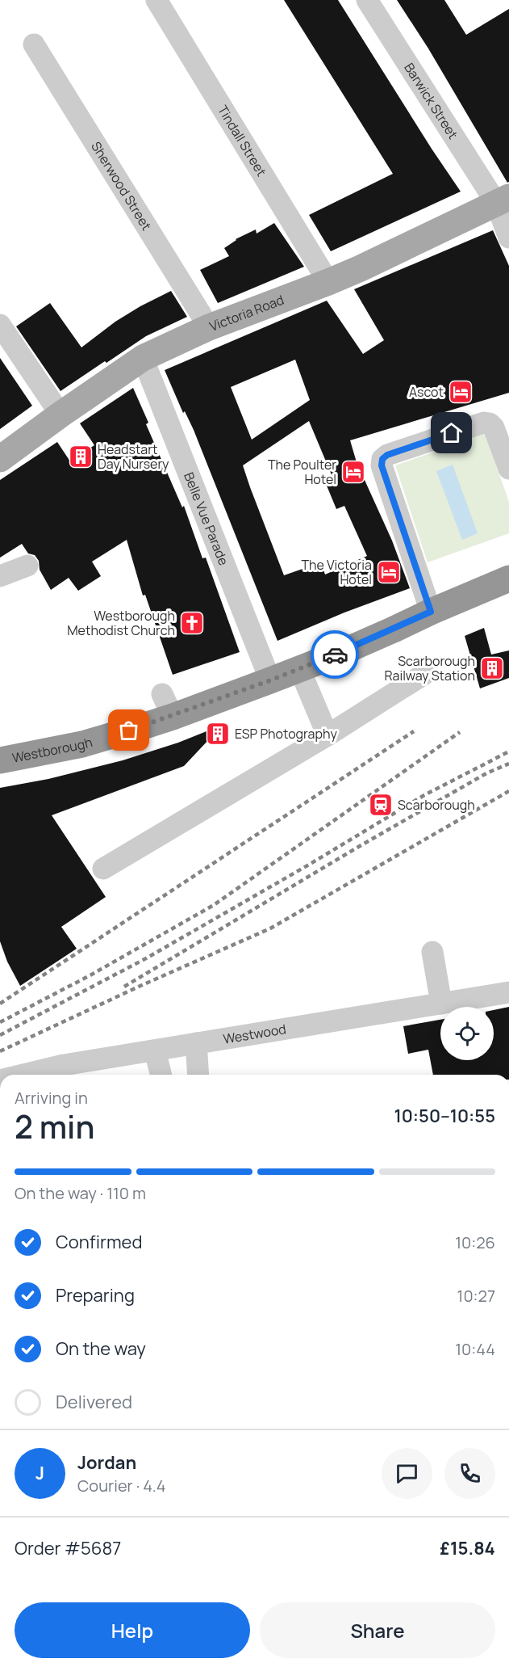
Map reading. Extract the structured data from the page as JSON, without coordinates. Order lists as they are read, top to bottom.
{
  "streets": {
    "highway": ["Westborough"],
    "main road": ["Victoria Road"],
    "street": [
      "Barwick Street",
      "Tindall Street",
      "Sherwood Street",
      "Belle Vue Parade",
      "Westwood"
    ]
  },
  "crossings": [
    ["Barwick Street", "Victoria Road"],
    ["Tindall Street", "Victoria Road"],
    ["Sherwood Street", "Victoria Road"],
    ["Victoria Road", "Belle Vue Parade"],
    ["Belle Vue Parade", "Westborough"]
  ],
  "places": {
    "hotel": ["Ascot", "The Poulter Hotel", "The Victoria Hotel"],
    "building": ["Headstart Day Nursery", "Scarborough Railway Station", "ESP Photography"],
    "church": ["Westborough Methodist Church"],
    "station": ["Scarborough"]
  },
  "page": {
    "heading": ["2 min", "Arriving in", "10:50–10:55"],
    "panel": [
      "Jordan",
      "Courier · 4.4",
      "Order #5687",
      "£15.84"
    ],
    "bar": "On the way · 110 m",
    "list": [
      ["Confirmed", "10:26"],
      ["Preparing", "10:27"],
      ["On the way", "10:44"],
      "Delivered"
    ],
    "round": "J",
    "buttons": ["Help", "Share"]
  }
}
